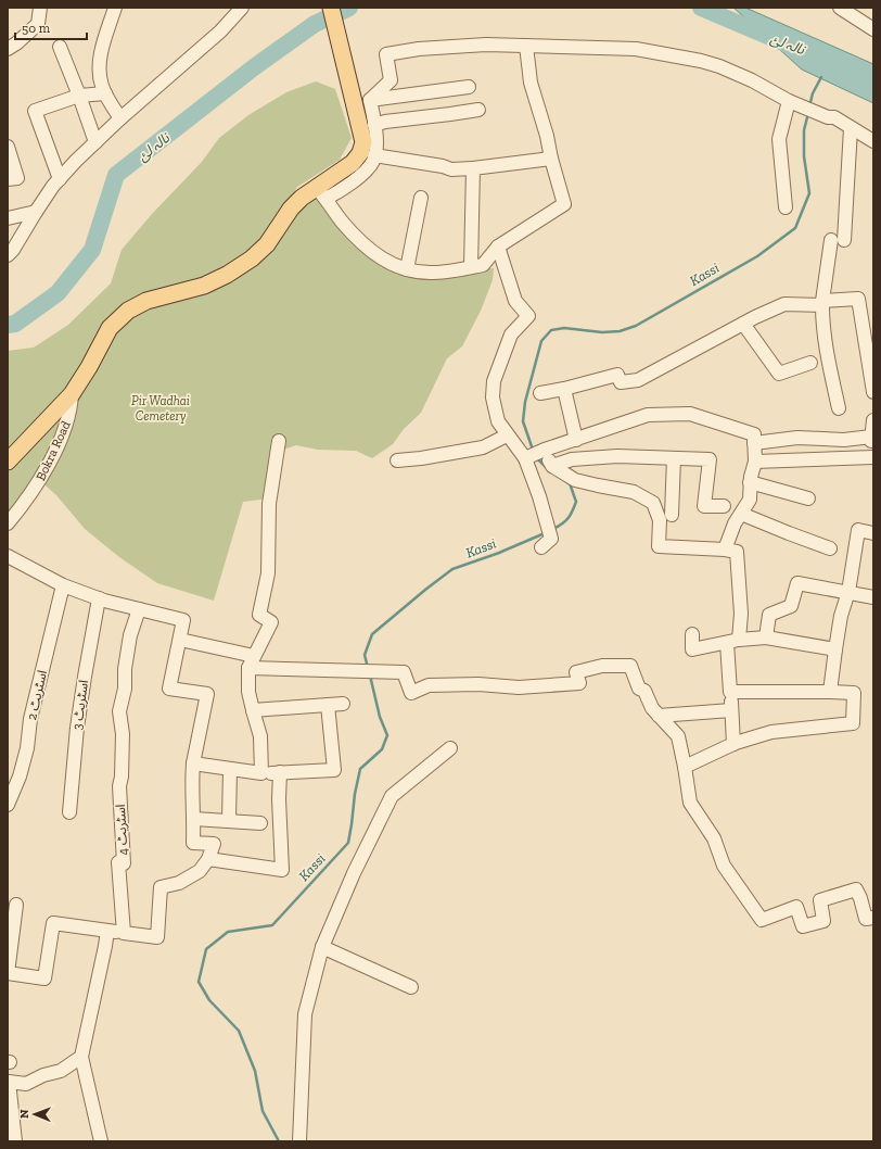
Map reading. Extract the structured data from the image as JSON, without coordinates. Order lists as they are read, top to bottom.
{
  "streets": {
    "street": [
      "Bokra Road",
      "اسٹریٹ 2",
      "اسٹریٹ 3",
      "اسٹریٹ 4"
    ]
  },
  "water": ["نالہ لئ", "Kassi"],
  "parks": ["Pir Wadhai Cemetery"],
  "scale_bar": "50 m",
  "north": "left"
}
